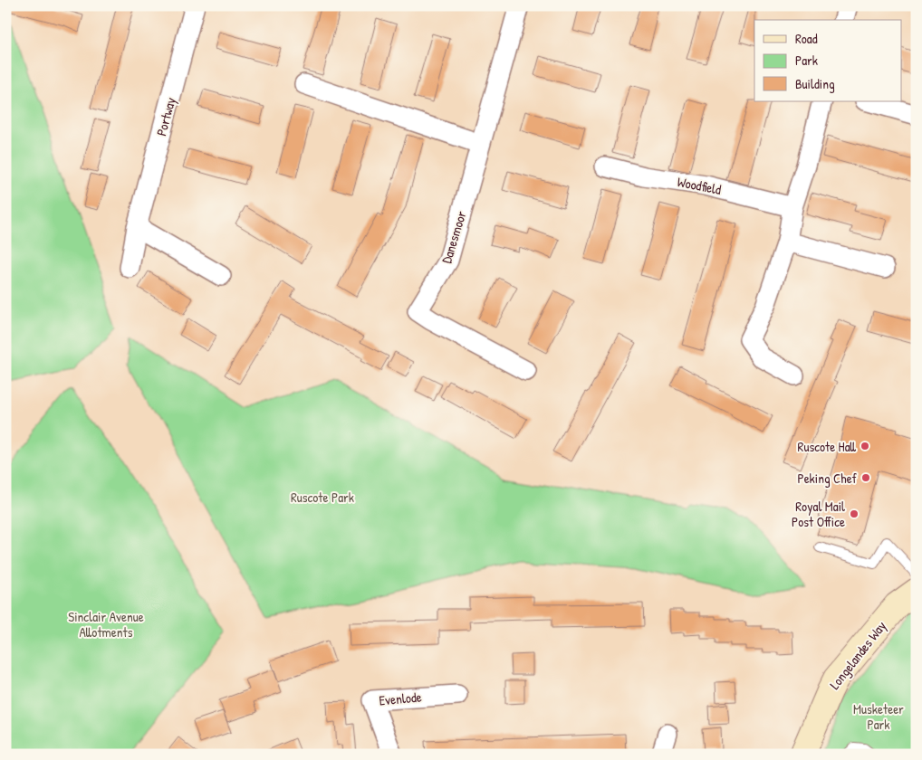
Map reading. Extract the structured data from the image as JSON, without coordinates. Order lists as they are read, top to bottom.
{
  "streets": {
    "street": [
      "Portway",
      "Woodfield",
      "Danesmoor",
      "Longelandes Way",
      "Evenlode"
    ]
  },
  "parks": ["Ruscote Park", "Sinclair Avenue Allotments", "Musketeer Park"],
  "places": ["Ruscote Hall", "Peking Chef", "Royal Mail Post Office"],
  "legend": ["Road", "Park", "Building"]
}
